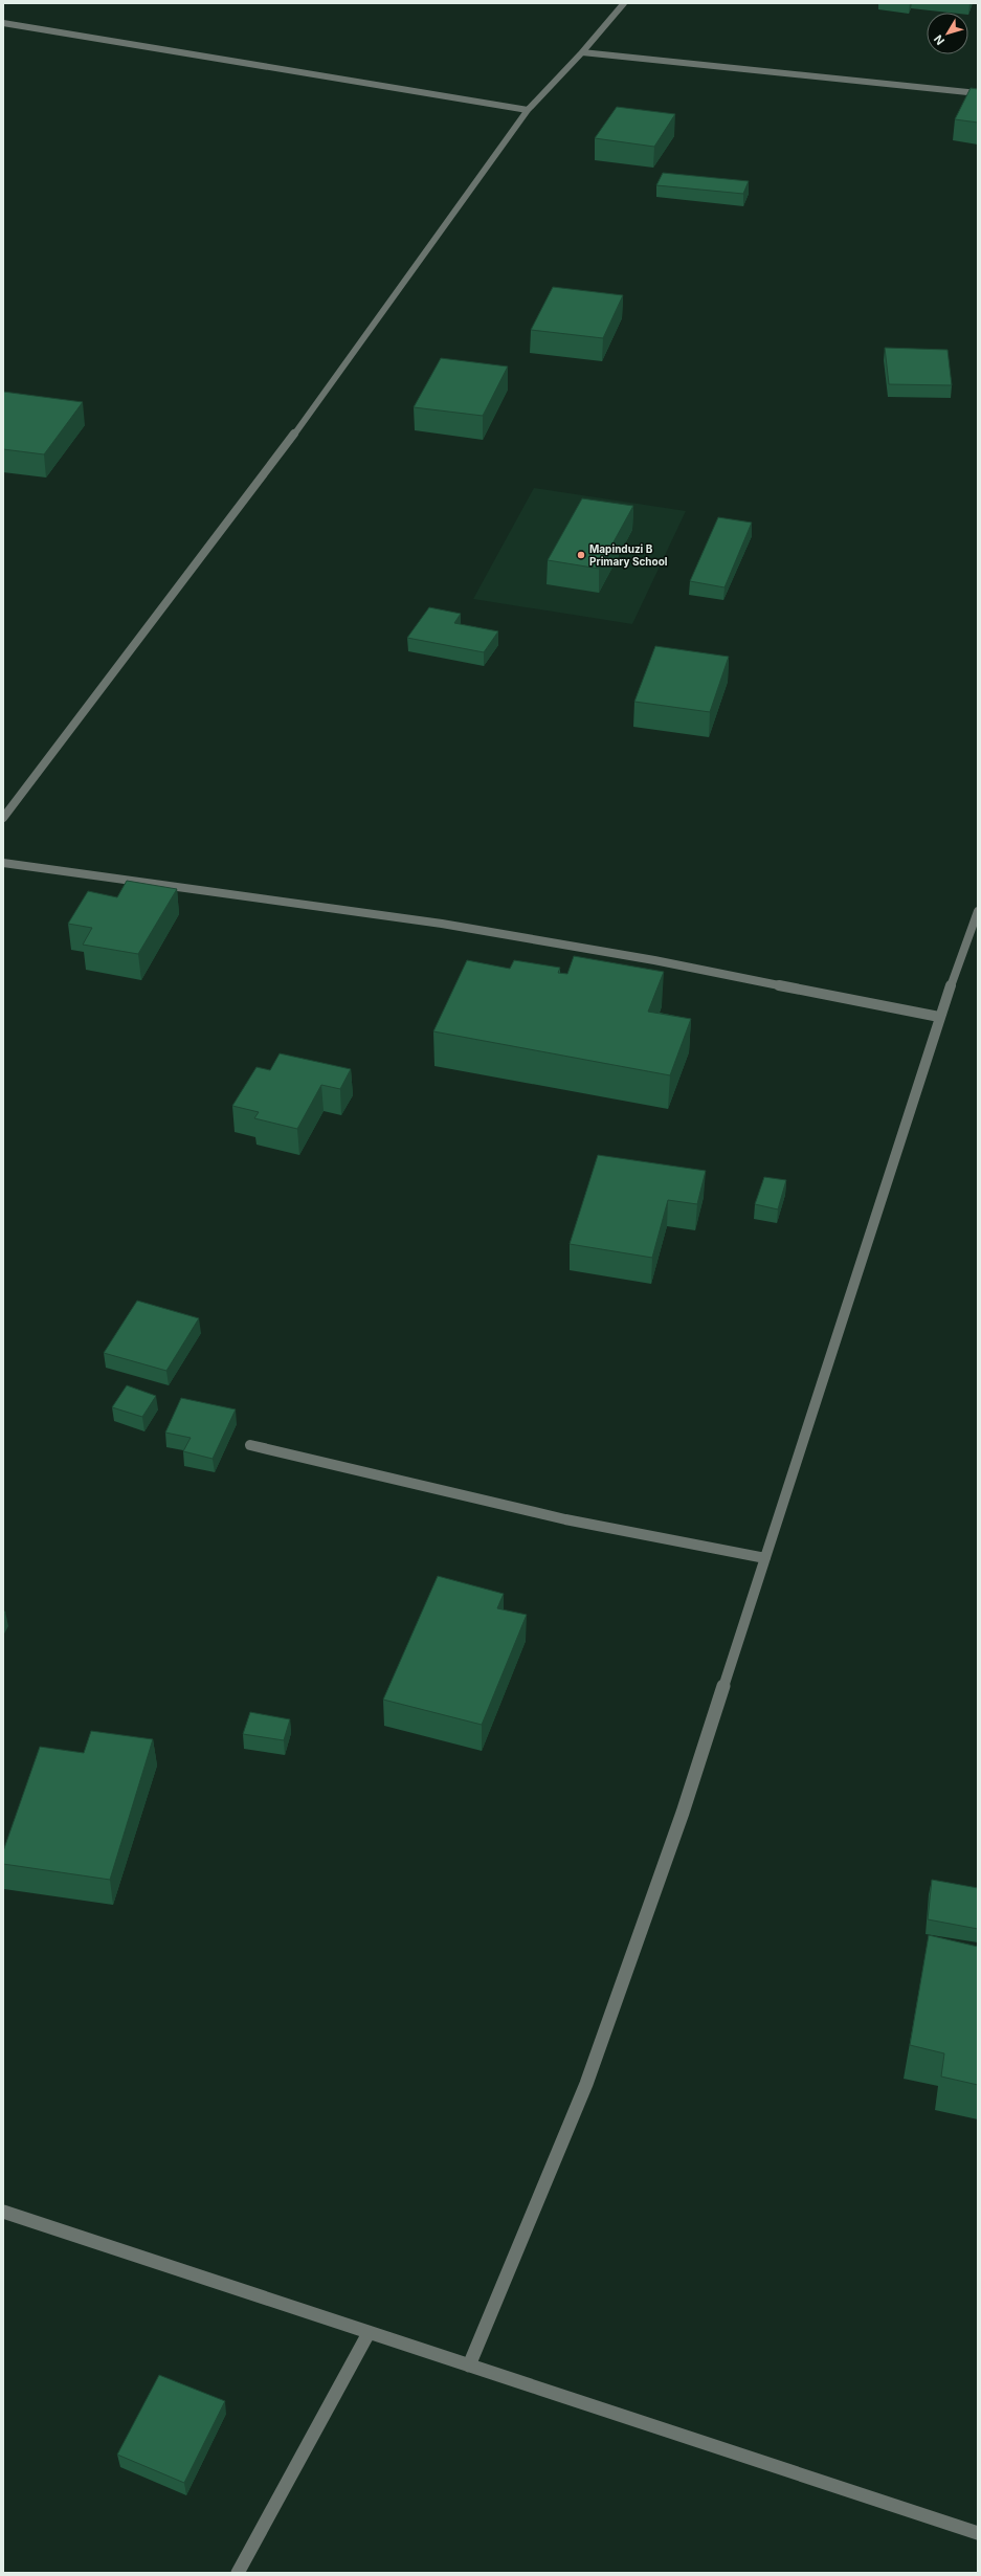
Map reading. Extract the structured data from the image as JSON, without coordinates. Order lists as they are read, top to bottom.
{
  "places": ["Mapinduzi B Primary School"],
  "north": "bottom left"
}
